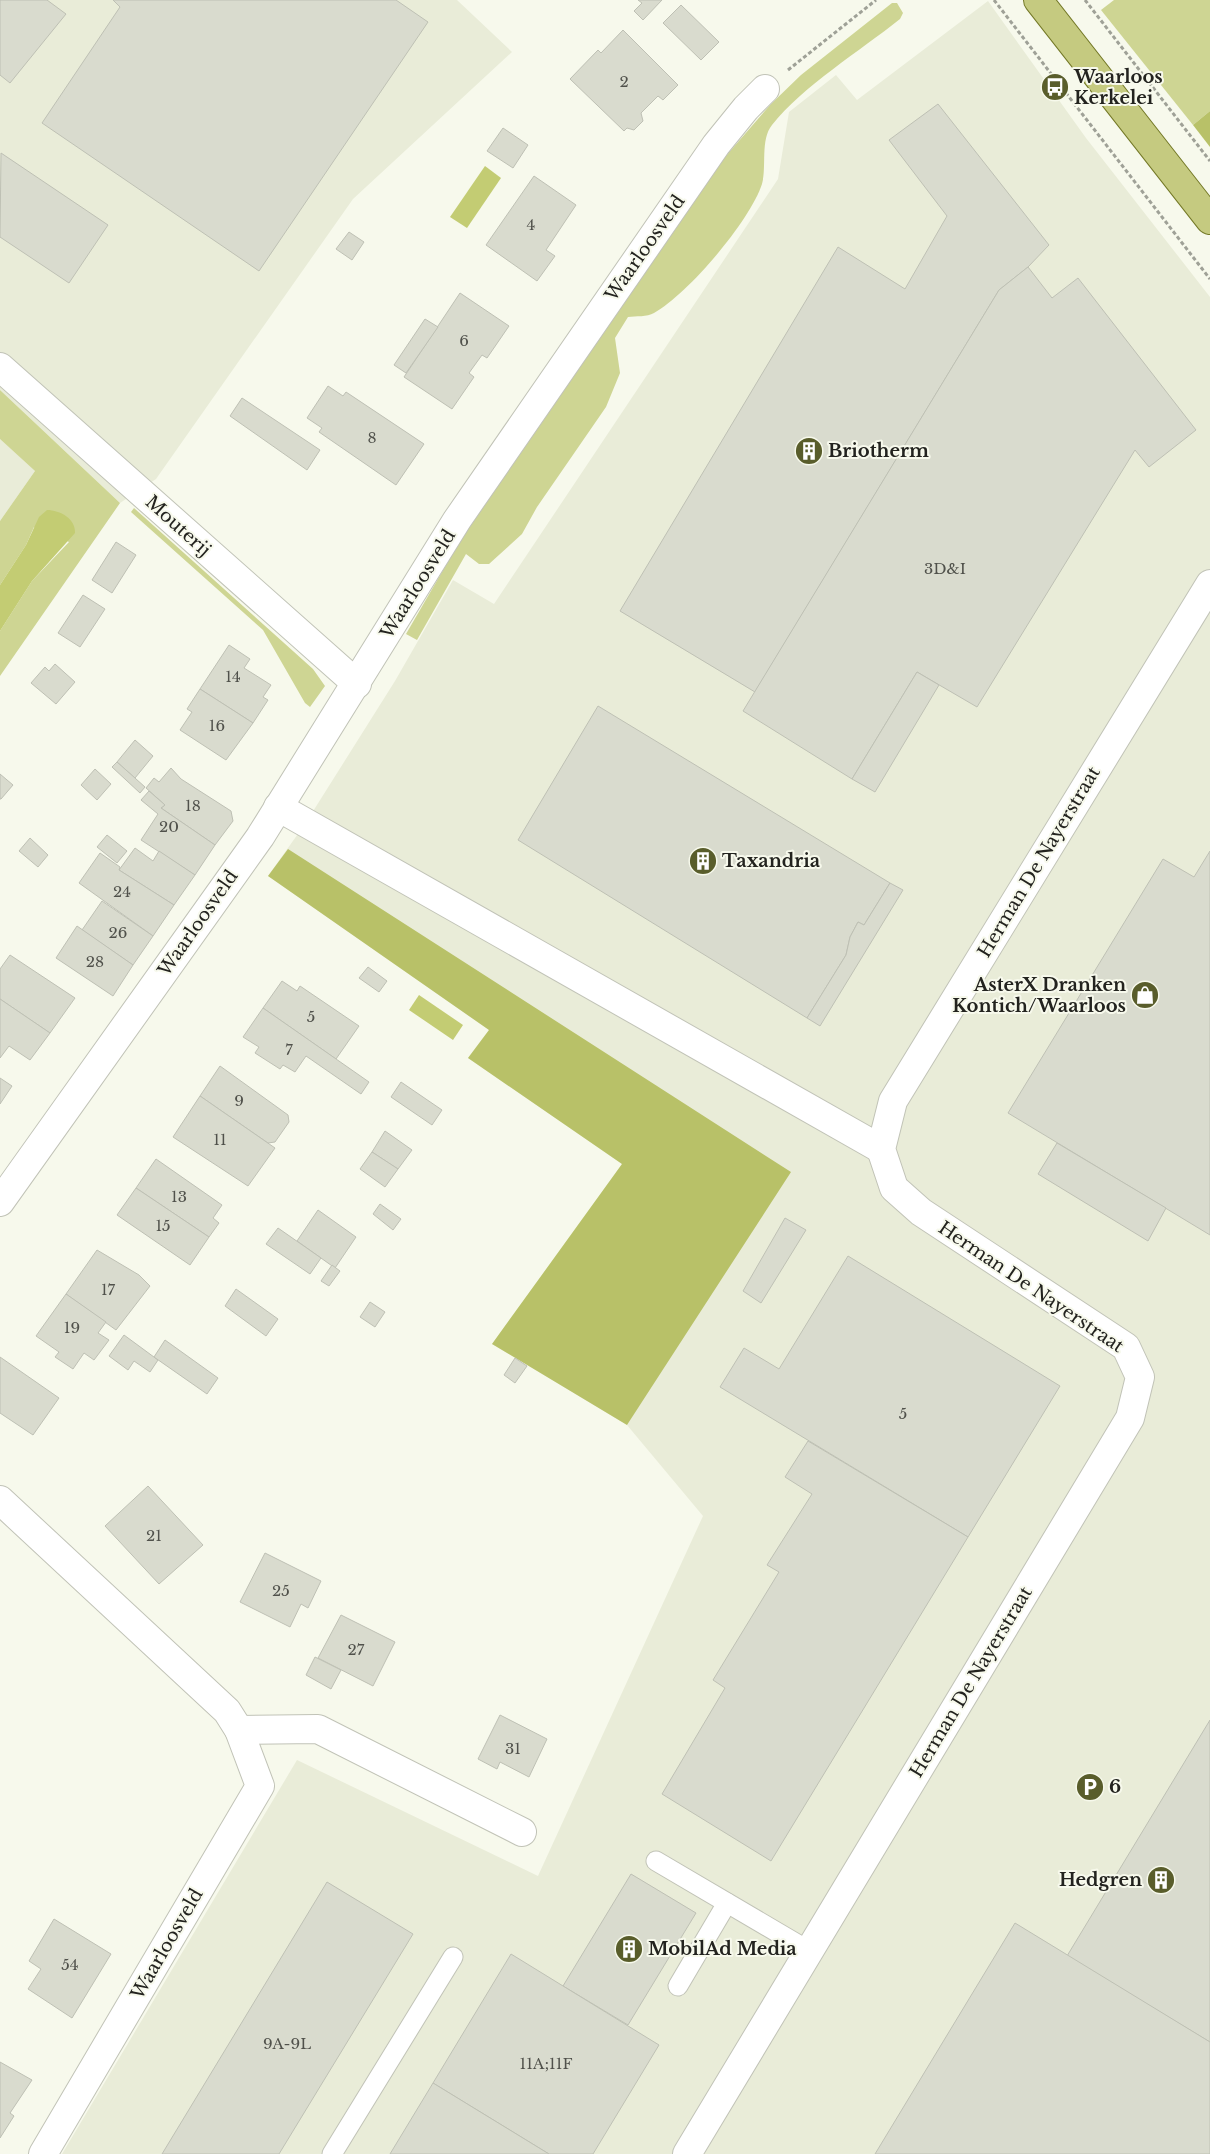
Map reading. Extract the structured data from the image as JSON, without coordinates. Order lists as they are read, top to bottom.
{
  "streets": {
    "street": ["Waarloosveld", "Mouterij", "Herman De Nayerstraat"]
  },
  "crossings": [
    ["Waarloosveld", "Mouterij"]
  ],
  "places": {
    "bus stop": ["Waarloos Kerkelei"],
    "building": [
      "Briotherm",
      "Taxandria",
      "Hedgren",
      "MobilAd Media"
    ],
    "shop": ["AsterX Dranken Kontich/Waarloos"],
    "parking": ["6"]
  },
  "house_numbers": [
    "2",
    "4",
    "6",
    "8",
    "3D&I",
    "14",
    "16",
    "18",
    "20",
    "24",
    "26",
    "28",
    "5",
    "7",
    "9",
    "11",
    "13",
    "15",
    "17",
    "19",
    "5",
    "21",
    "25",
    "27",
    "31",
    "54",
    "9A-9L",
    "11A;11F"
  ]
}
